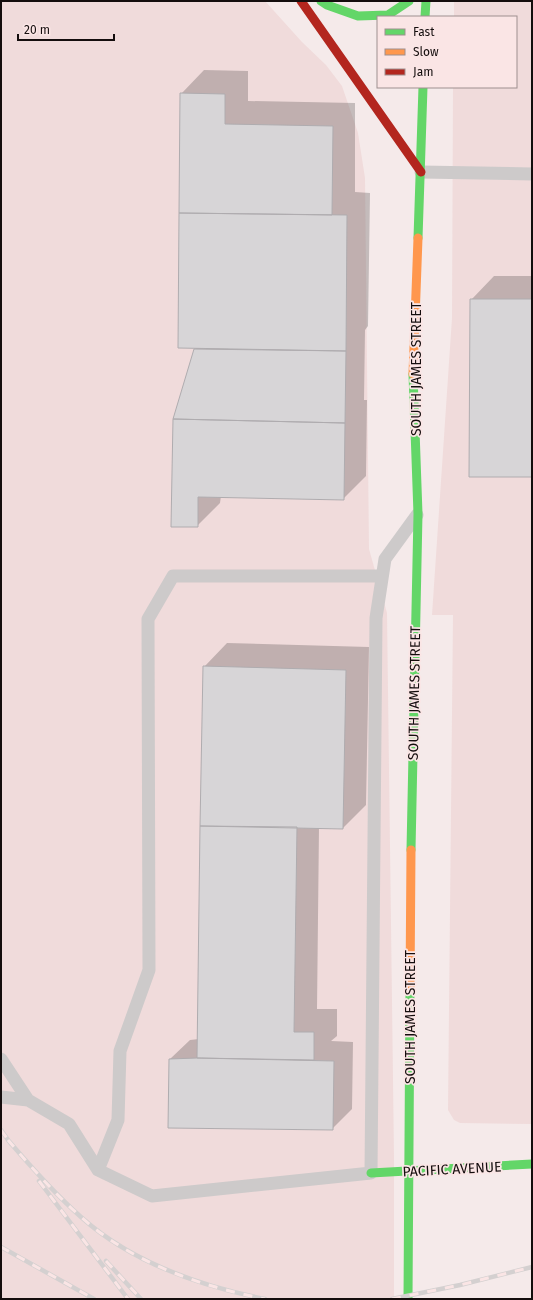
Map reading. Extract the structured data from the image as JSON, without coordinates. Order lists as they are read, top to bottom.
{
  "streets": {
    "main road": ["SOUTH JAMES STREET", "PACIFIC AVENUE"]
  },
  "legend": ["Fast", "Slow", "Jam"],
  "scale_bar": "20 m"
}
